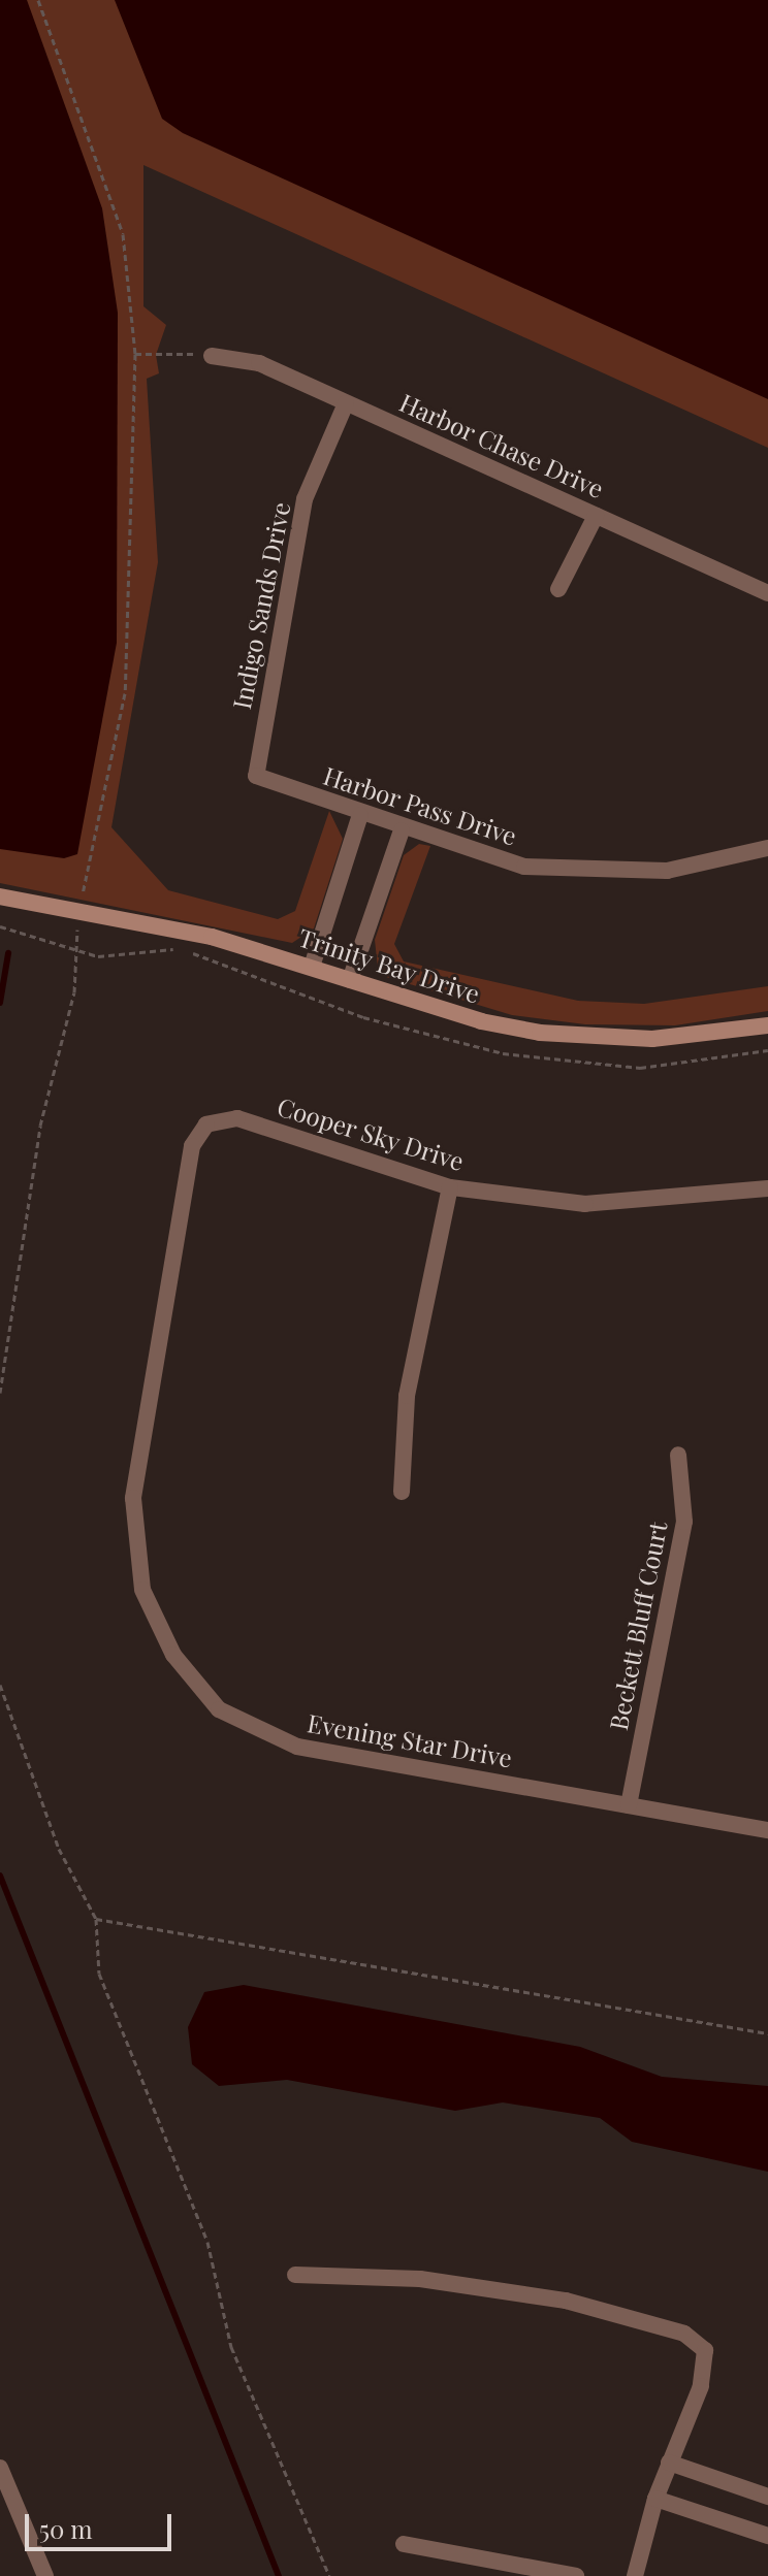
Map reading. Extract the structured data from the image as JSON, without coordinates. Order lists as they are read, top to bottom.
{
  "streets": {
    "street": [
      "Harbor Chase Drive",
      "Indigo Sands Drive",
      "Harbor Pass Drive",
      "Trinity Bay Drive",
      "Cooper Sky Drive",
      "Beckett Bluff Court",
      "Evening Star Drive"
    ]
  },
  "crossings": [
    ["Harbor Chase Drive", "Indigo Sands Drive"],
    ["Indigo Sands Drive", "Harbor Pass Drive"],
    ["Cooper Sky Drive", "Evening Star Drive"],
    ["Beckett Bluff Court", "Evening Star Drive"]
  ],
  "scale_bar": "50 m"
}
